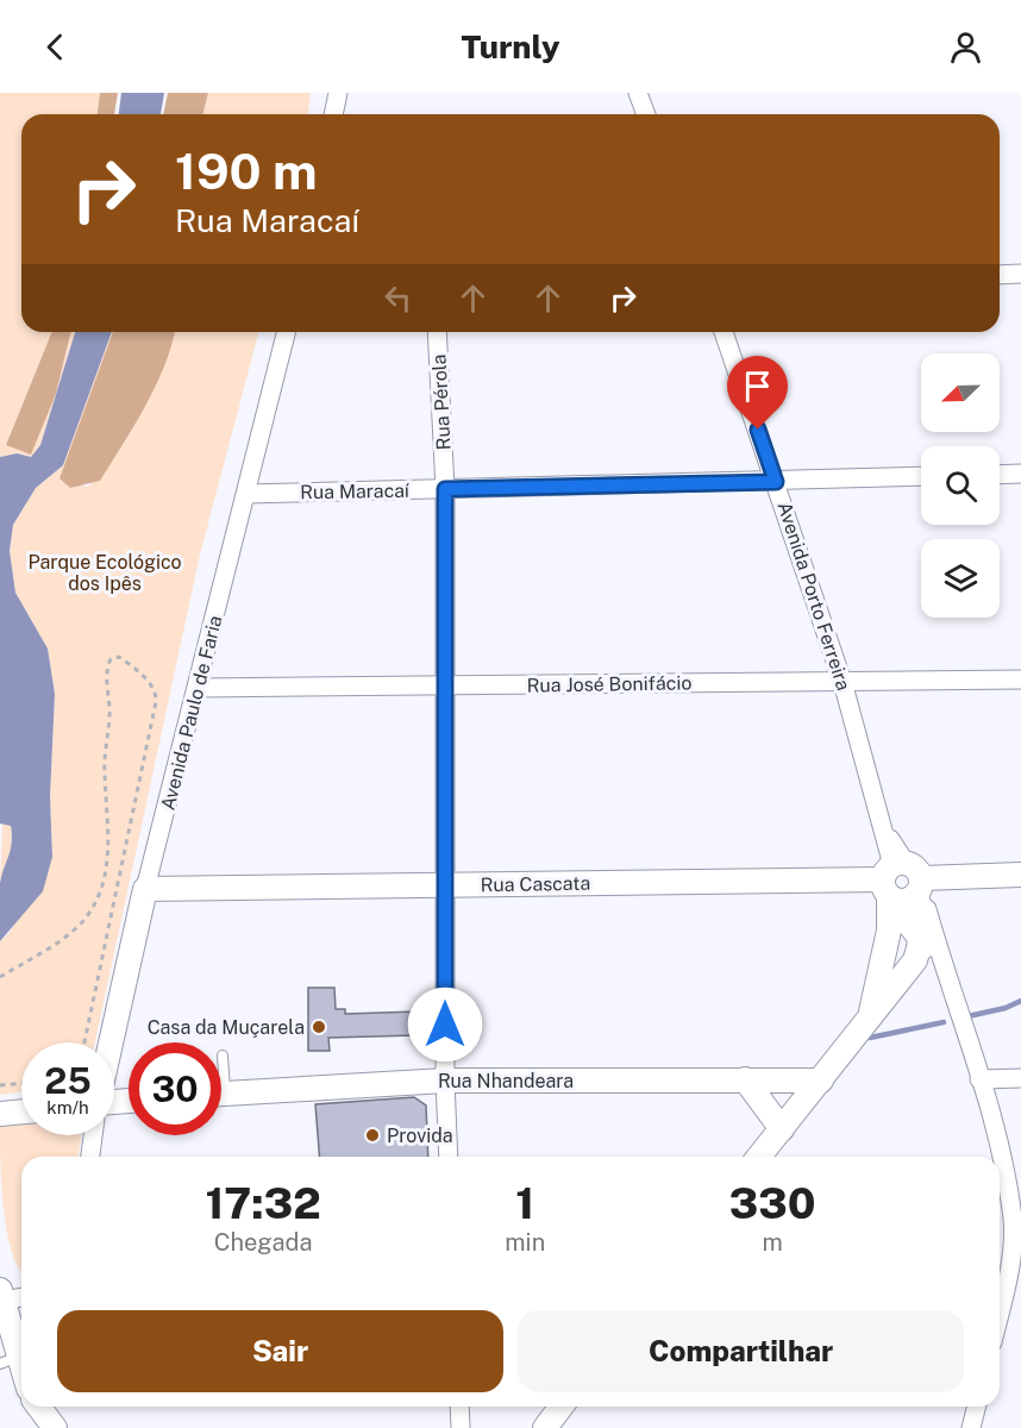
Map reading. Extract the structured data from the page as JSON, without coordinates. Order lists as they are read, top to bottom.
{
  "streets": {
    "street": [
      "Rua Pérola",
      "Rua Maracaí",
      "Avenida Porto Ferreira",
      "Rua José Bonifácio",
      "Avenida Paulo de Faria",
      "Rua Cascata",
      "Rua Nhandeara"
    ]
  },
  "crossings": [
    ["Rua Pérola", "Rua Maracaí"],
    ["Rua Pérola", "Rua José Bonifácio"],
    ["Rua Pérola", "Rua Cascata"],
    ["Rua Pérola", "Rua Nhandeara"],
    ["Rua Maracaí", "Avenida Porto Ferreira"],
    ["Rua Maracaí", "Avenida Paulo de Faria"],
    ["Avenida Porto Ferreira", "Rua José Bonifácio"],
    ["Avenida Porto Ferreira", "Rua Cascata"],
    ["Rua José Bonifácio", "Avenida Paulo de Faria"],
    ["Avenida Paulo de Faria", "Rua Cascata"]
  ],
  "parks": ["Parque Ecológico dos Ipês"],
  "places": ["Casa da Muçarela", "Provida"],
  "north": "bottom left",
  "page": {
    "header": "Turnly",
    "turn": ["190 m", "Rua Maracaí"],
    "speed": "25 km/h",
    "limit": "30",
    "eta": [
      "17:32",
      "Chegada",
      "1",
      "min",
      "330",
      "m"
    ],
    "buttons": ["Sair", "Compartilhar"]
  }
}
